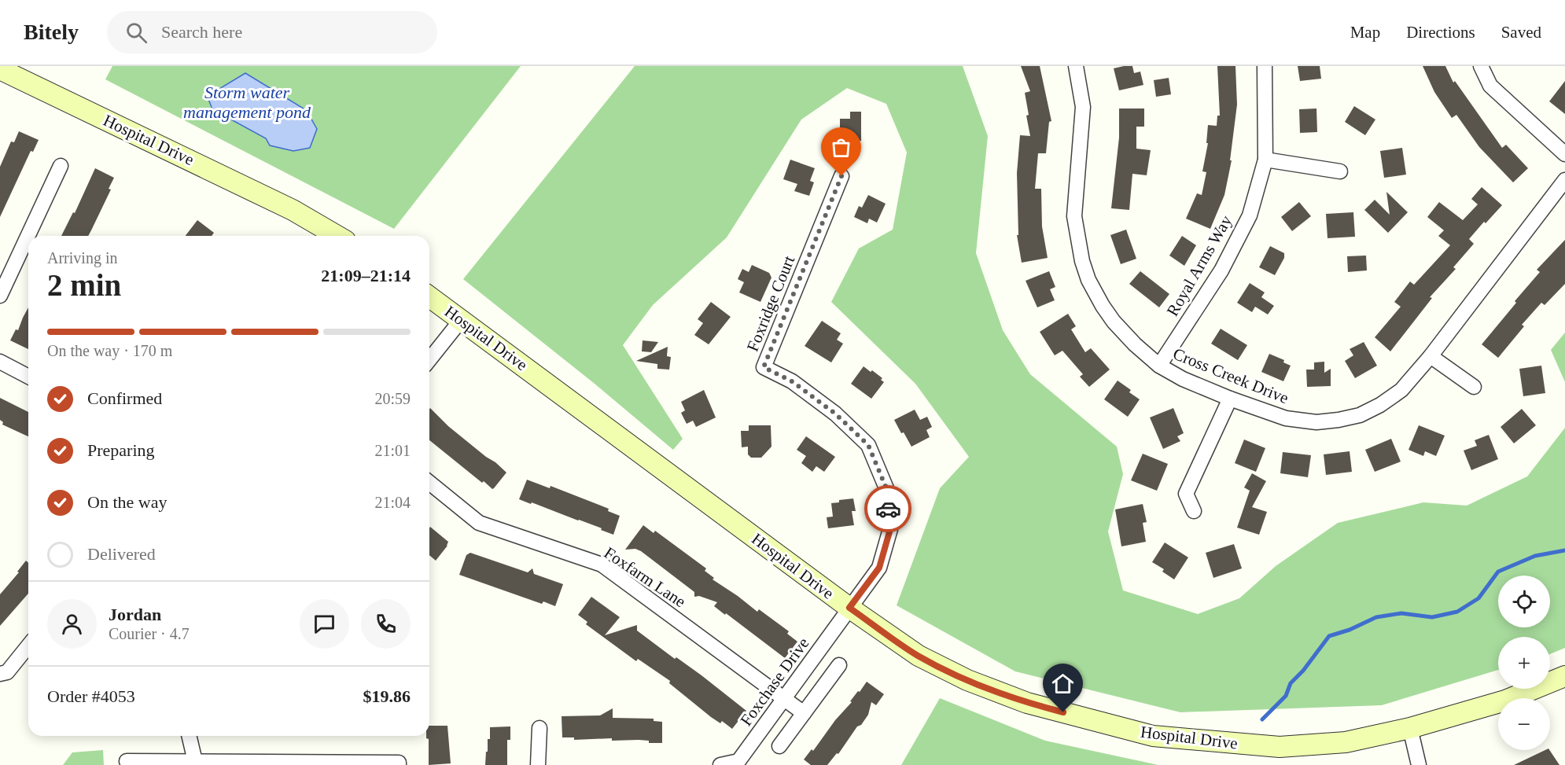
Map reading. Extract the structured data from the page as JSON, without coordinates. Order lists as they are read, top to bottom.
{
  "streets": {
    "street": [
      "Hospital Drive",
      "Royal Arms Way",
      "Foxridge Court",
      "Cross Creek Drive",
      "Foxfarm Lane",
      "Foxchase Drive"
    ]
  },
  "crossings": [
    ["Hospital Drive", "Foxridge Court"],
    ["Hospital Drive", "Foxchase Drive"],
    ["Royal Arms Way", "Cross Creek Drive"],
    ["Foxridge Court", "Foxchase Drive"],
    ["Foxfarm Lane", "Foxchase Drive"]
  ],
  "water": ["Storm water management pond"],
  "page": {
    "header": "Bitely",
    "search": "Search here",
    "nav": ["Map", "Directions", "Saved"],
    "heading": ["2 min", "Arriving in", "21:09–21:14"],
    "panel": [
      "Jordan",
      "Courier · 4.7",
      "Order #4053",
      "$19.86"
    ],
    "bar": "On the way · 170 m",
    "list": [
      ["Confirmed", "20:59"],
      ["Preparing", "21:01"],
      ["On the way", "21:04"],
      "Delivered"
    ],
    "map_buttons": ["+", "−"]
  }
}
